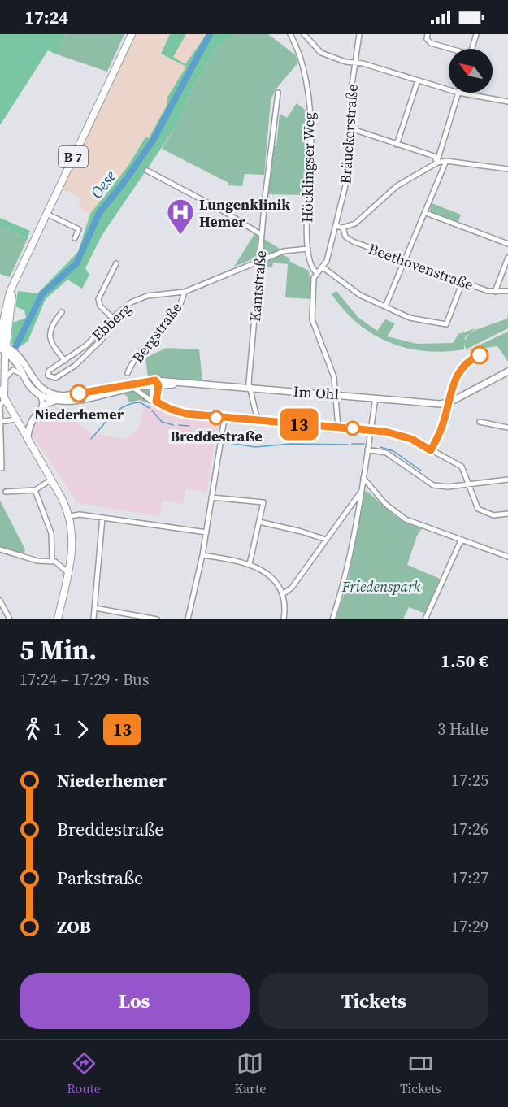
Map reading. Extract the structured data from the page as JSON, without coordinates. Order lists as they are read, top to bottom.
{
  "streets": {
    "main road": ["B 7", "Im Ohl"],
    "street": [
      "Bräuckerstraße",
      "Höcklingser Weg",
      "Beethovenstraße",
      "Kantstraße",
      "Ebberg",
      "Bergstraße"
    ]
  },
  "crossings": [
    ["Bräuckerstraße", "Höcklingser Weg"],
    ["Höcklingser Weg", "Ebberg"],
    ["Kantstraße", "Ebberg"],
    ["Kantstraße", "Im Ohl"],
    ["Ebberg", "Bergstraße"]
  ],
  "water": ["Oese"],
  "parks": ["Friedenspark"],
  "places": {
    "hospital": ["Lungenklinik Hemer"],
    "other": ["Niederhemer", "Breddestraße"]
  },
  "lines": ["bus line 13"],
  "north": "top left",
  "page": {
    "status": "17:24",
    "on_map": "13",
    "heading": ["5 Min.", "17:24 – 17:29 · Bus", "1.50 €"],
    "legs": ["1", "13", "3 Halte"],
    "list": [
      {
        "name": "Niederhemer",
        "value": "17:25"
      },
      {
        "name": "Breddestraße",
        "value": "17:26"
      },
      {
        "name": "Parkstraße",
        "value": "17:27"
      },
      {
        "name": "ZOB",
        "value": "17:29"
      }
    ],
    "buttons": ["Los", "Tickets"],
    "tabs": ["Route", "Karte", "Tickets"]
  }
}
